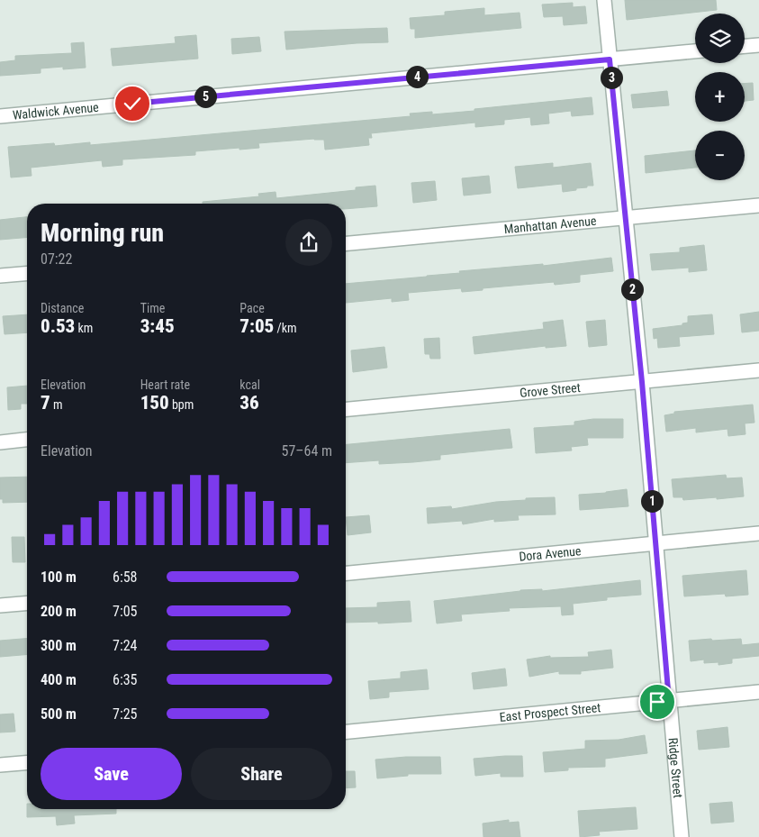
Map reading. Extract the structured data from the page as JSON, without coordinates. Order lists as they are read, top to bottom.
{
  "streets": {
    "street": [
      "Waldwick Avenue",
      "Manhattan Avenue",
      "Grove Street",
      "Dora Avenue",
      "East Prospect Street",
      "Ridge Street"
    ]
  },
  "crossings": [
    ["Waldwick Avenue", "Ridge Street"],
    ["Manhattan Avenue", "Ridge Street"],
    ["Grove Street", "Ridge Street"],
    ["Dora Avenue", "Ridge Street"],
    ["East Prospect Street", "Ridge Street"]
  ],
  "page": {
    "map_buttons": ["+", "−"],
    "pins": [
      "4",
      "3",
      "5",
      "2",
      "1"
    ],
    "heading": ["Morning run", "07:22"],
    "stats": [
      ["Distance", "0.53 km"],
      ["Time", "3:45"],
      ["Pace", "7:05 /km"],
      ["Elevation", "7 m"],
      ["Heart rate", "150 bpm"],
      ["kcal", "36"]
    ],
    "chart": ["Elevation", "57–64 m"],
    "list": [
      {
        "name": "100 m",
        "note": "6:58"
      },
      {
        "name": "200 m",
        "note": "7:05"
      },
      {
        "name": "300 m",
        "note": "7:24"
      },
      {
        "name": "400 m",
        "note": "6:35"
      },
      {
        "name": "500 m",
        "note": "7:25"
      }
    ],
    "buttons": ["Save", "Share"]
  }
}
